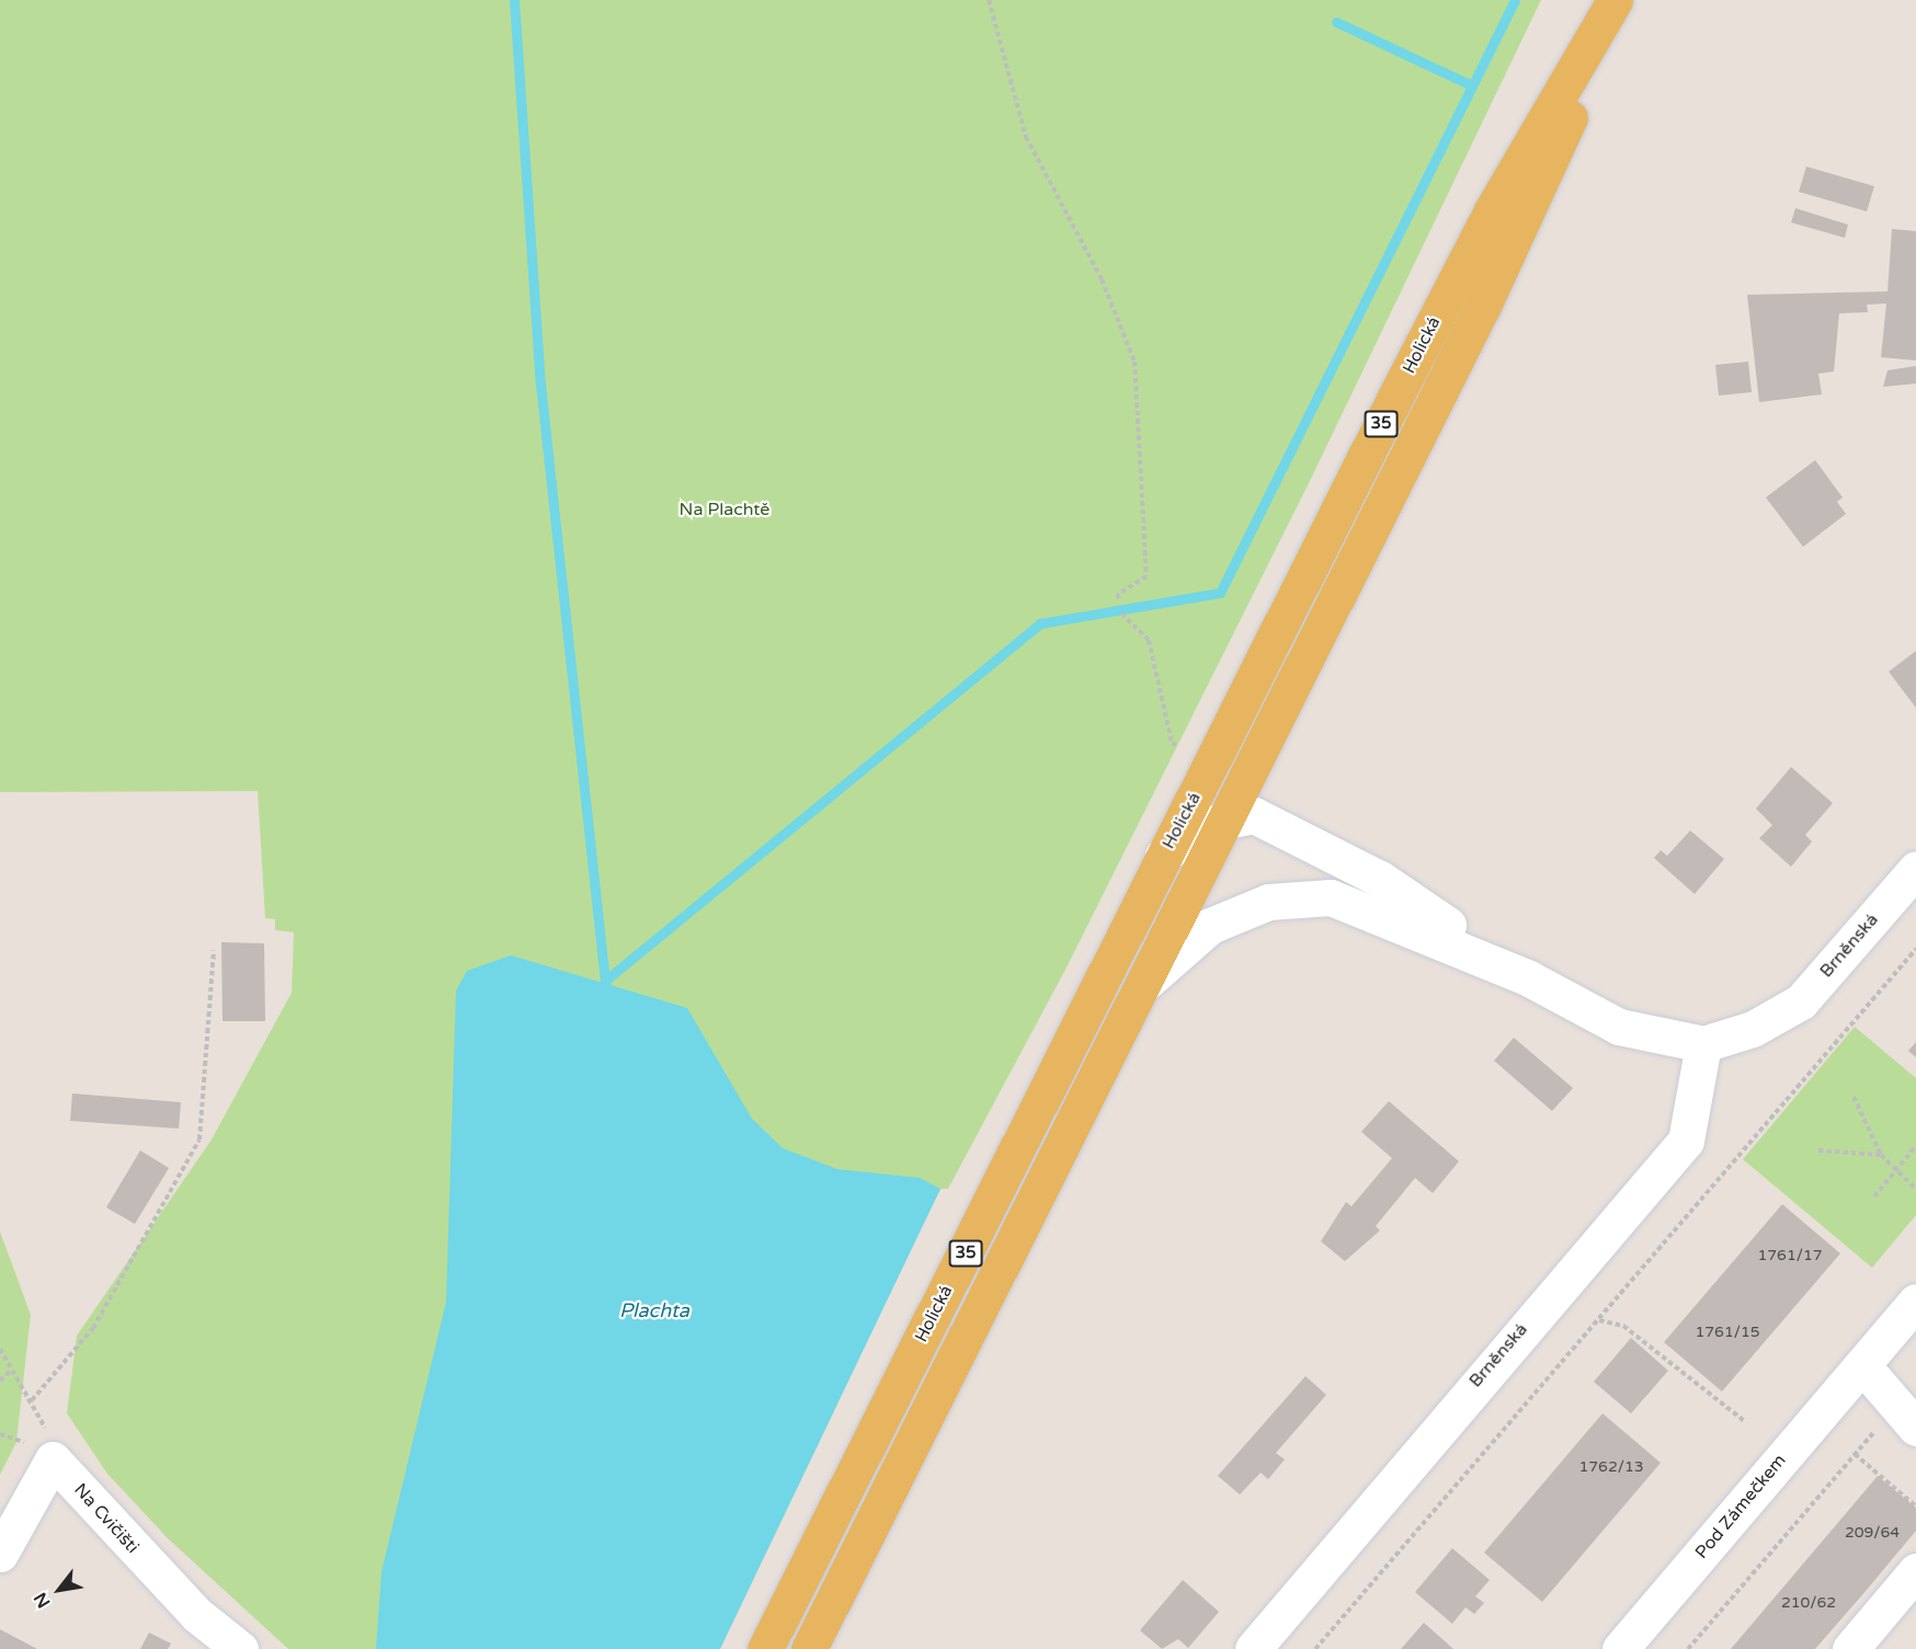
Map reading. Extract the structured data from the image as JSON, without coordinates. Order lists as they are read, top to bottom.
{
  "streets": {
    "main road": ["Holická", "35"],
    "street": ["Brněnská", "Pod Zámečkem", "Na Cvičišti"]
  },
  "crossings": [
    ["Holická", "Brněnská"]
  ],
  "water": ["Plachta"],
  "parks": ["Na Plachtě"],
  "house_numbers": [
    "1761/17",
    "1761/15",
    "1762/13",
    "209/64",
    "210/62"
  ],
  "north": "bottom left"
}
